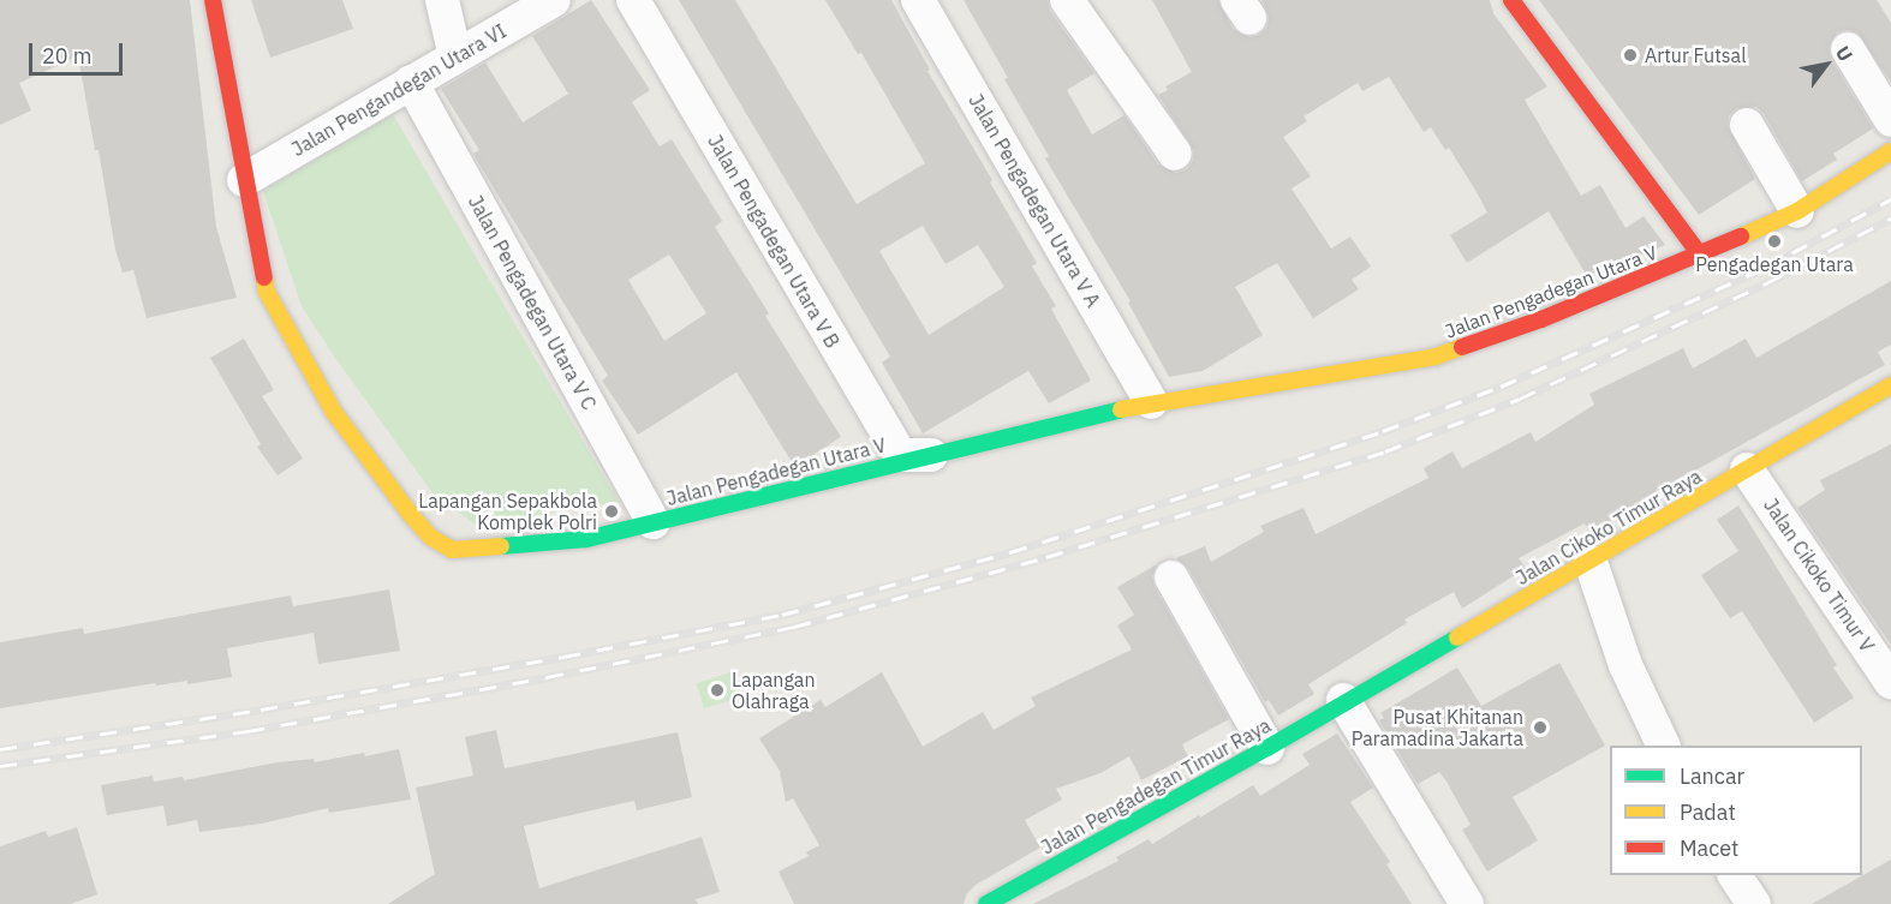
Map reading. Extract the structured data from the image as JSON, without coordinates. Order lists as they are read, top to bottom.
{
  "streets": {
    "street": [
      "Jalan Pengandegan Utara VI",
      "Jalan Pengadegan Utara V A",
      "Jalan Pengadegan Utara V B",
      "Jalan Pengadegan Utara V",
      "Jalan Pengadegan Utara V C",
      "Jalan Cikoko Timur Raya",
      "Jalan Cikoko Timur V",
      "Jalan Pengadegan Timur Raya"
    ]
  },
  "crossings": [
    ["Jalan Pengandegan Utara VI", "Jalan Pengadegan Utara V"],
    ["Jalan Pengandegan Utara VI", "Jalan Pengadegan Utara V C"],
    ["Jalan Pengadegan Utara V A", "Jalan Pengadegan Utara V"],
    ["Jalan Pengadegan Utara V B", "Jalan Pengadegan Utara V"],
    ["Jalan Pengadegan Utara V", "Jalan Pengadegan Utara V C"],
    ["Jalan Cikoko Timur Raya", "Jalan Cikoko Timur V"],
    ["Jalan Cikoko Timur Raya", "Jalan Pengadegan Timur Raya"]
  ],
  "places": [
    "Artur Futsal",
    "Pengadegan Utara",
    "Lapangan Sepakbola Komplek Polri",
    "Lapangan Olahraga",
    "Pusat Khitanan Paramadina Jakarta"
  ],
  "legend": ["Lancar", "Padat", "Macet"],
  "scale_bar": "20 m",
  "north": "top right"
}
